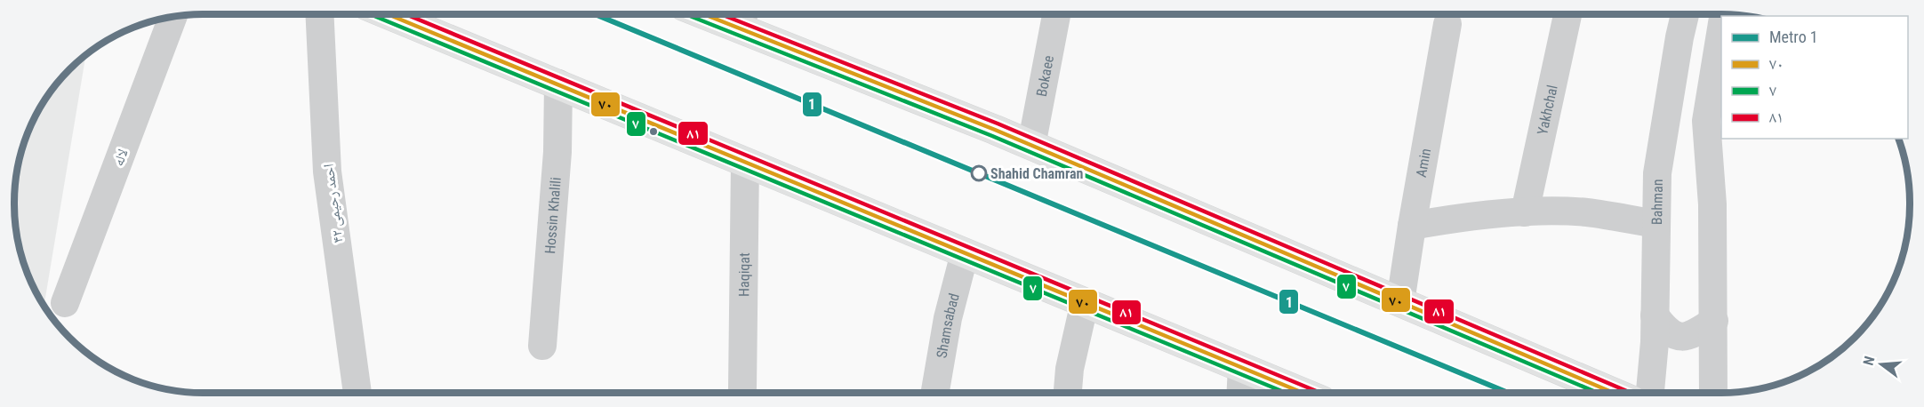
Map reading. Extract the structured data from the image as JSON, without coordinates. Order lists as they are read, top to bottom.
{
  "streets": {
    "street": [
      "Bokaee",
      "Yakhchal",
      "لاله",
      "Amin",
      "Bahman",
      "۴۲ احمد رحیمی",
      "Hossin Khalili",
      "Haqiqat",
      "Shamsabad"
    ]
  },
  "places": ["Shahid Chamran"],
  "lines": [
    "metro line 1",
    "transit line ۷۰",
    "transit line ۷",
    "transit line ۸۱"
  ],
  "legend": [
    "Metro 1",
    "۷۰",
    "۷",
    "۸۱"
  ],
  "north": "left"
}
